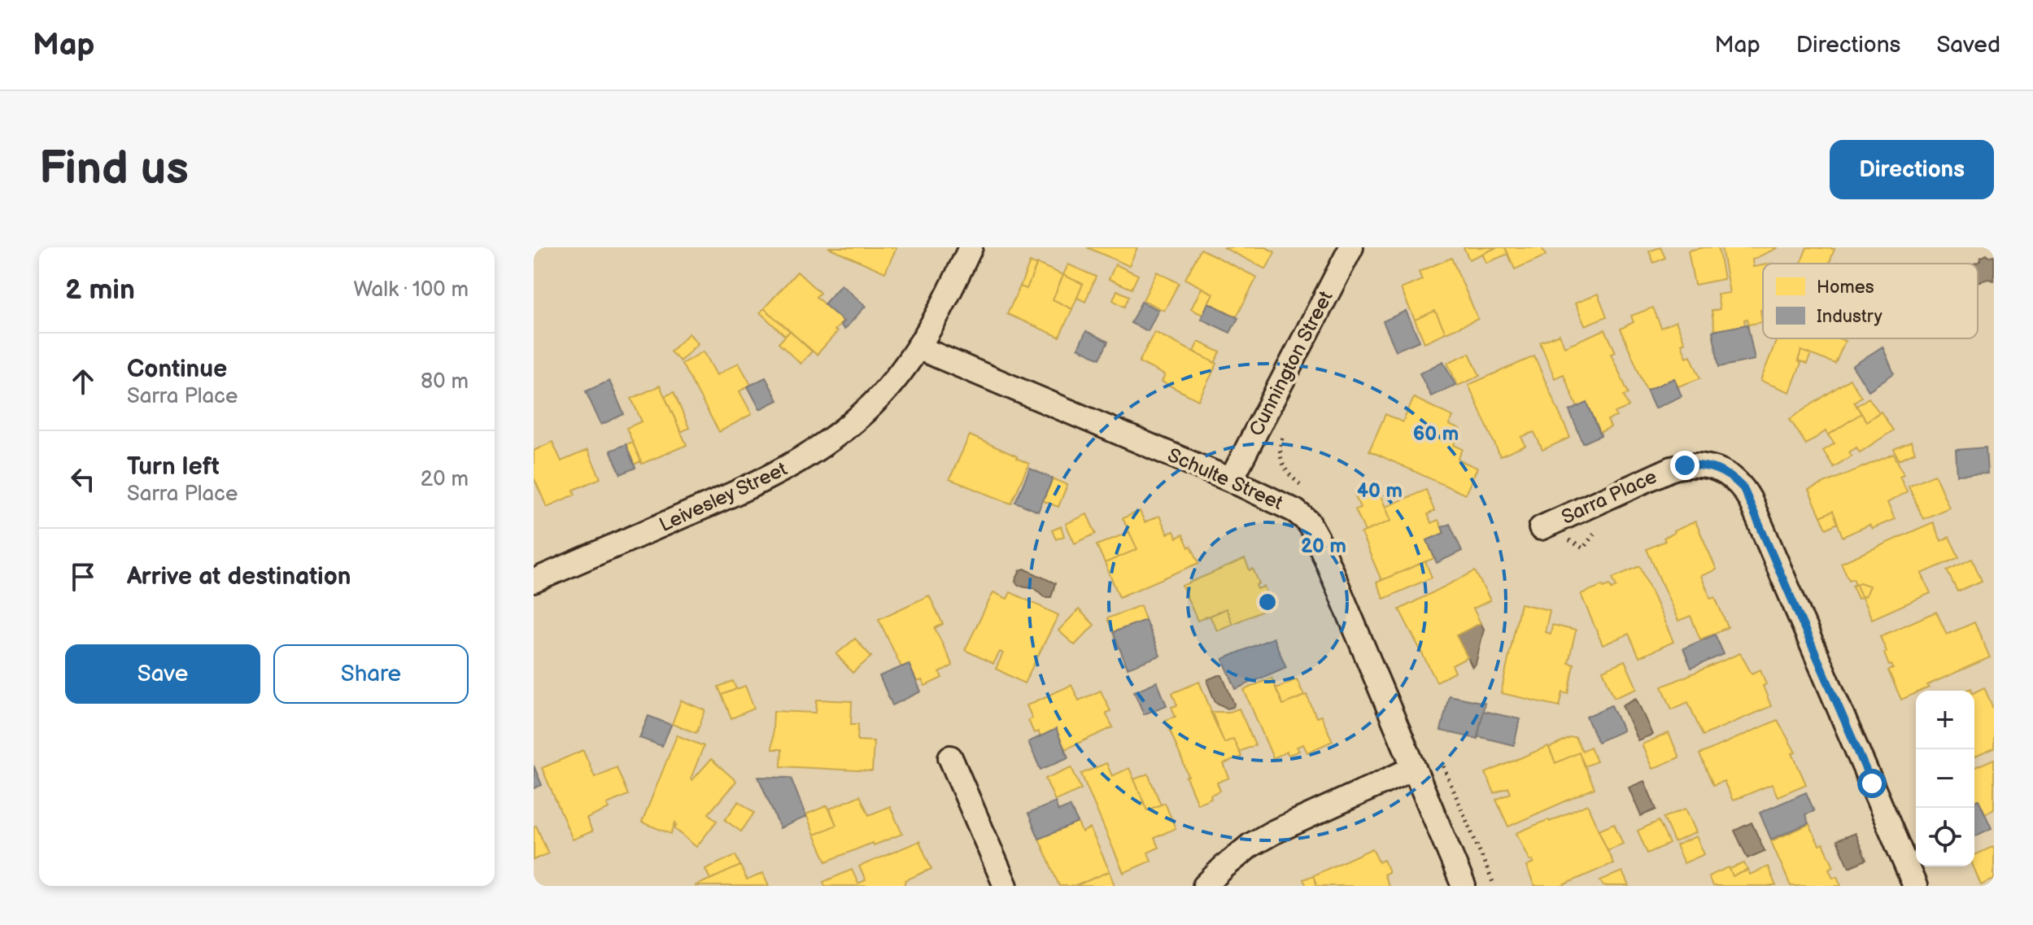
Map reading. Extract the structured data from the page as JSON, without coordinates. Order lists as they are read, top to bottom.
{
  "streets": {
    "street": [
      "Cunnington Street",
      "Schulte Street",
      "Leivesley Street",
      "Sarra Place"
    ]
  },
  "crossings": [
    ["Cunnington Street", "Schulte Street"],
    ["Schulte Street", "Leivesley Street"]
  ],
  "legend": ["Homes", "Industry"],
  "page": {
    "header": "Map",
    "nav": ["Map", "Directions", "Saved"],
    "buttons": [
      "Directions",
      ["Save", "Share"]
    ],
    "title": "Find us",
    "heading": ["2 min", "Walk · 100 m"],
    "list": [
      ["Continue", "Sarra Place", "80 m"],
      ["Turn left", "Sarra Place", "20 m"],
      "Arrive at destination"
    ],
    "map_buttons": ["+", "−"]
  },
  "rings": ["60 m", "40 m", "20 m"]
}
